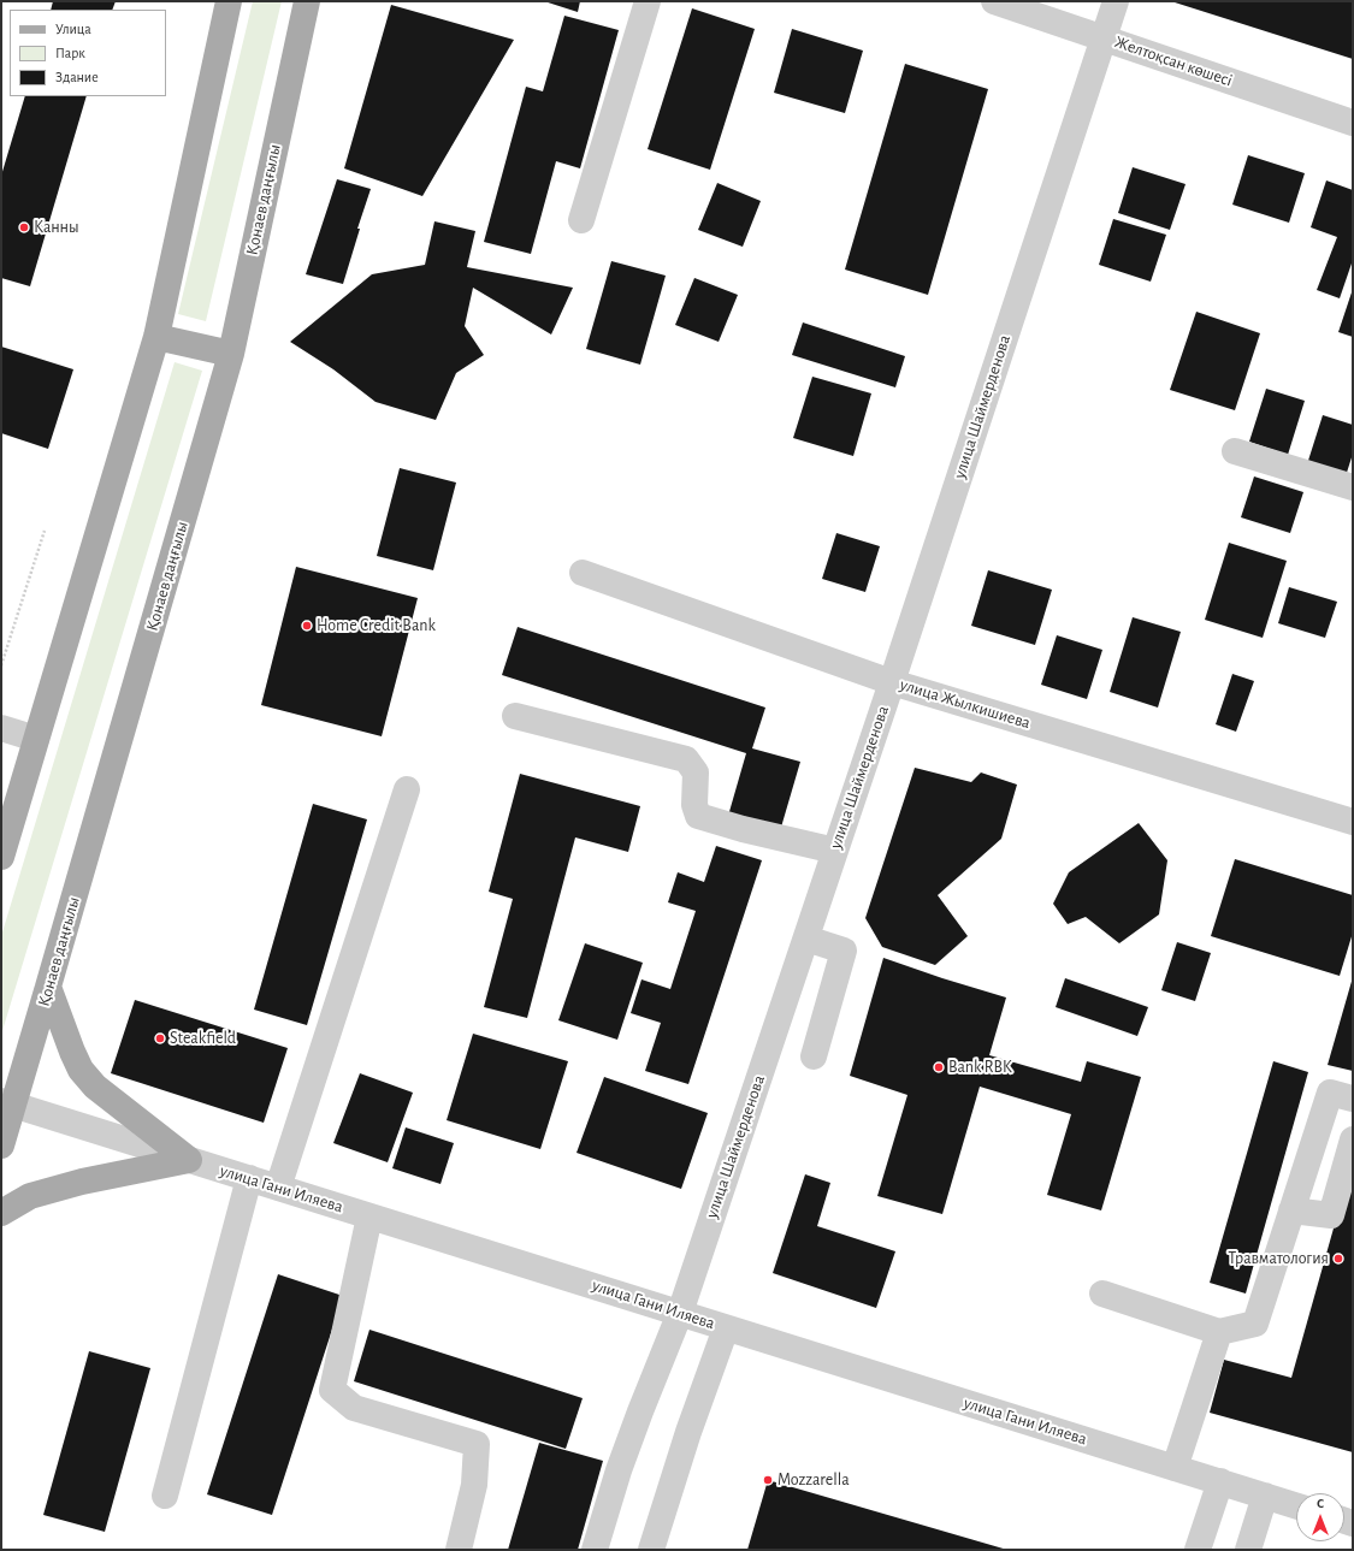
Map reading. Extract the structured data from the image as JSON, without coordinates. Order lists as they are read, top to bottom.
{
  "streets": {
    "main road": ["Қонаев даңғылы"],
    "street": [
      "Желтоқсан көшесі",
      "улица Шаймерденова",
      "улица Жылкишиева",
      "улица Гани Иляева"
    ]
  },
  "crossings": [
    ["Желтоқсан көшесі", "улица Шаймерденова"],
    ["Қонаев даңғылы", "улица Гани Иляева"],
    ["улица Шаймерденова", "улица Жылкишиева"],
    ["улица Шаймерденова", "улица Гани Иляева"]
  ],
  "places": [
    "Канны",
    "Home Credit Bank",
    "Steakfield",
    "Bank RBK",
    "Травматология",
    "Mozzarella"
  ],
  "legend": ["Улица", "Парк", "Здание"],
  "north": "top"
}
